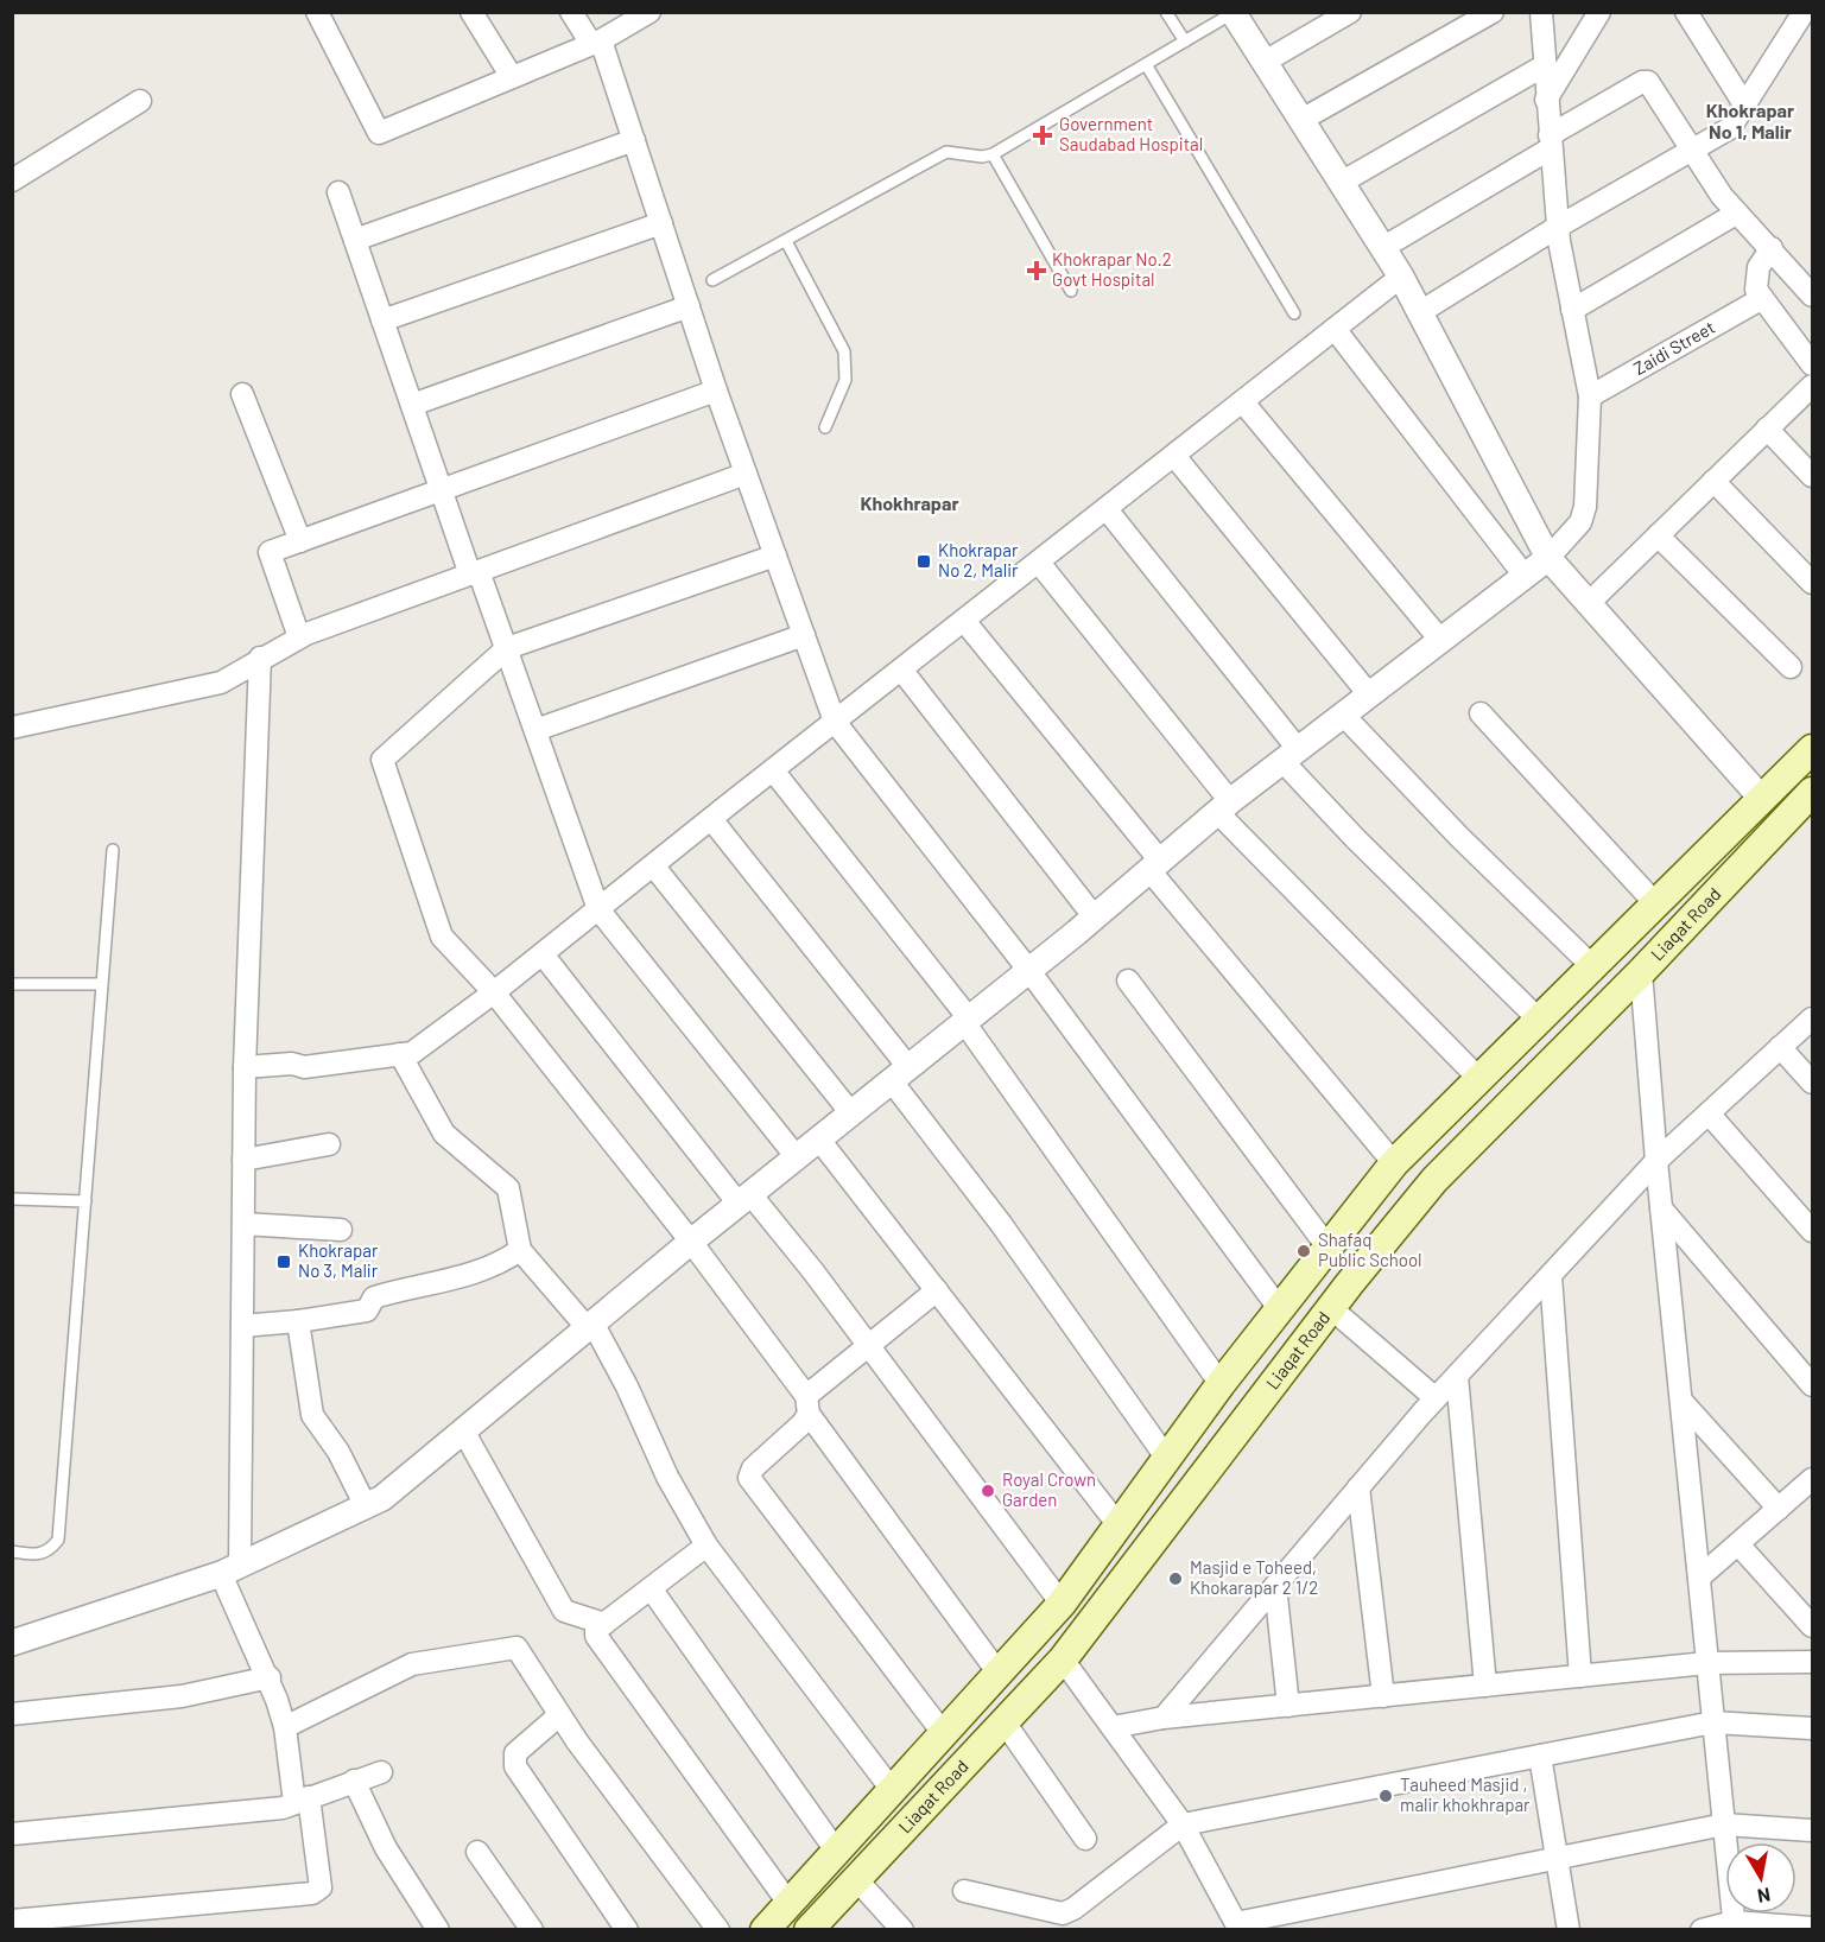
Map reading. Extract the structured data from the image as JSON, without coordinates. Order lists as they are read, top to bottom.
{
  "streets": {
    "main road": ["Liaqat Road"],
    "street": ["Zaidi Street"]
  },
  "districts": ["Khokrapar No 1, Malir", "Khokhrapar"],
  "places": {
    "health": ["Government Saudabad Hospital", "Khokrapar No.2 Govt Hospital"],
    "transit": ["Khokrapar No 2, Malir", "Khokrapar No 3, Malir"],
    "other": [
      "Shafaq Public School",
      "Royal Crown Garden",
      "Masjid e Toheed, Khokarapar 2 1/2",
      "Tauheed Masjid , malir khokhrapar"
    ]
  },
  "north": "bottom"
}
